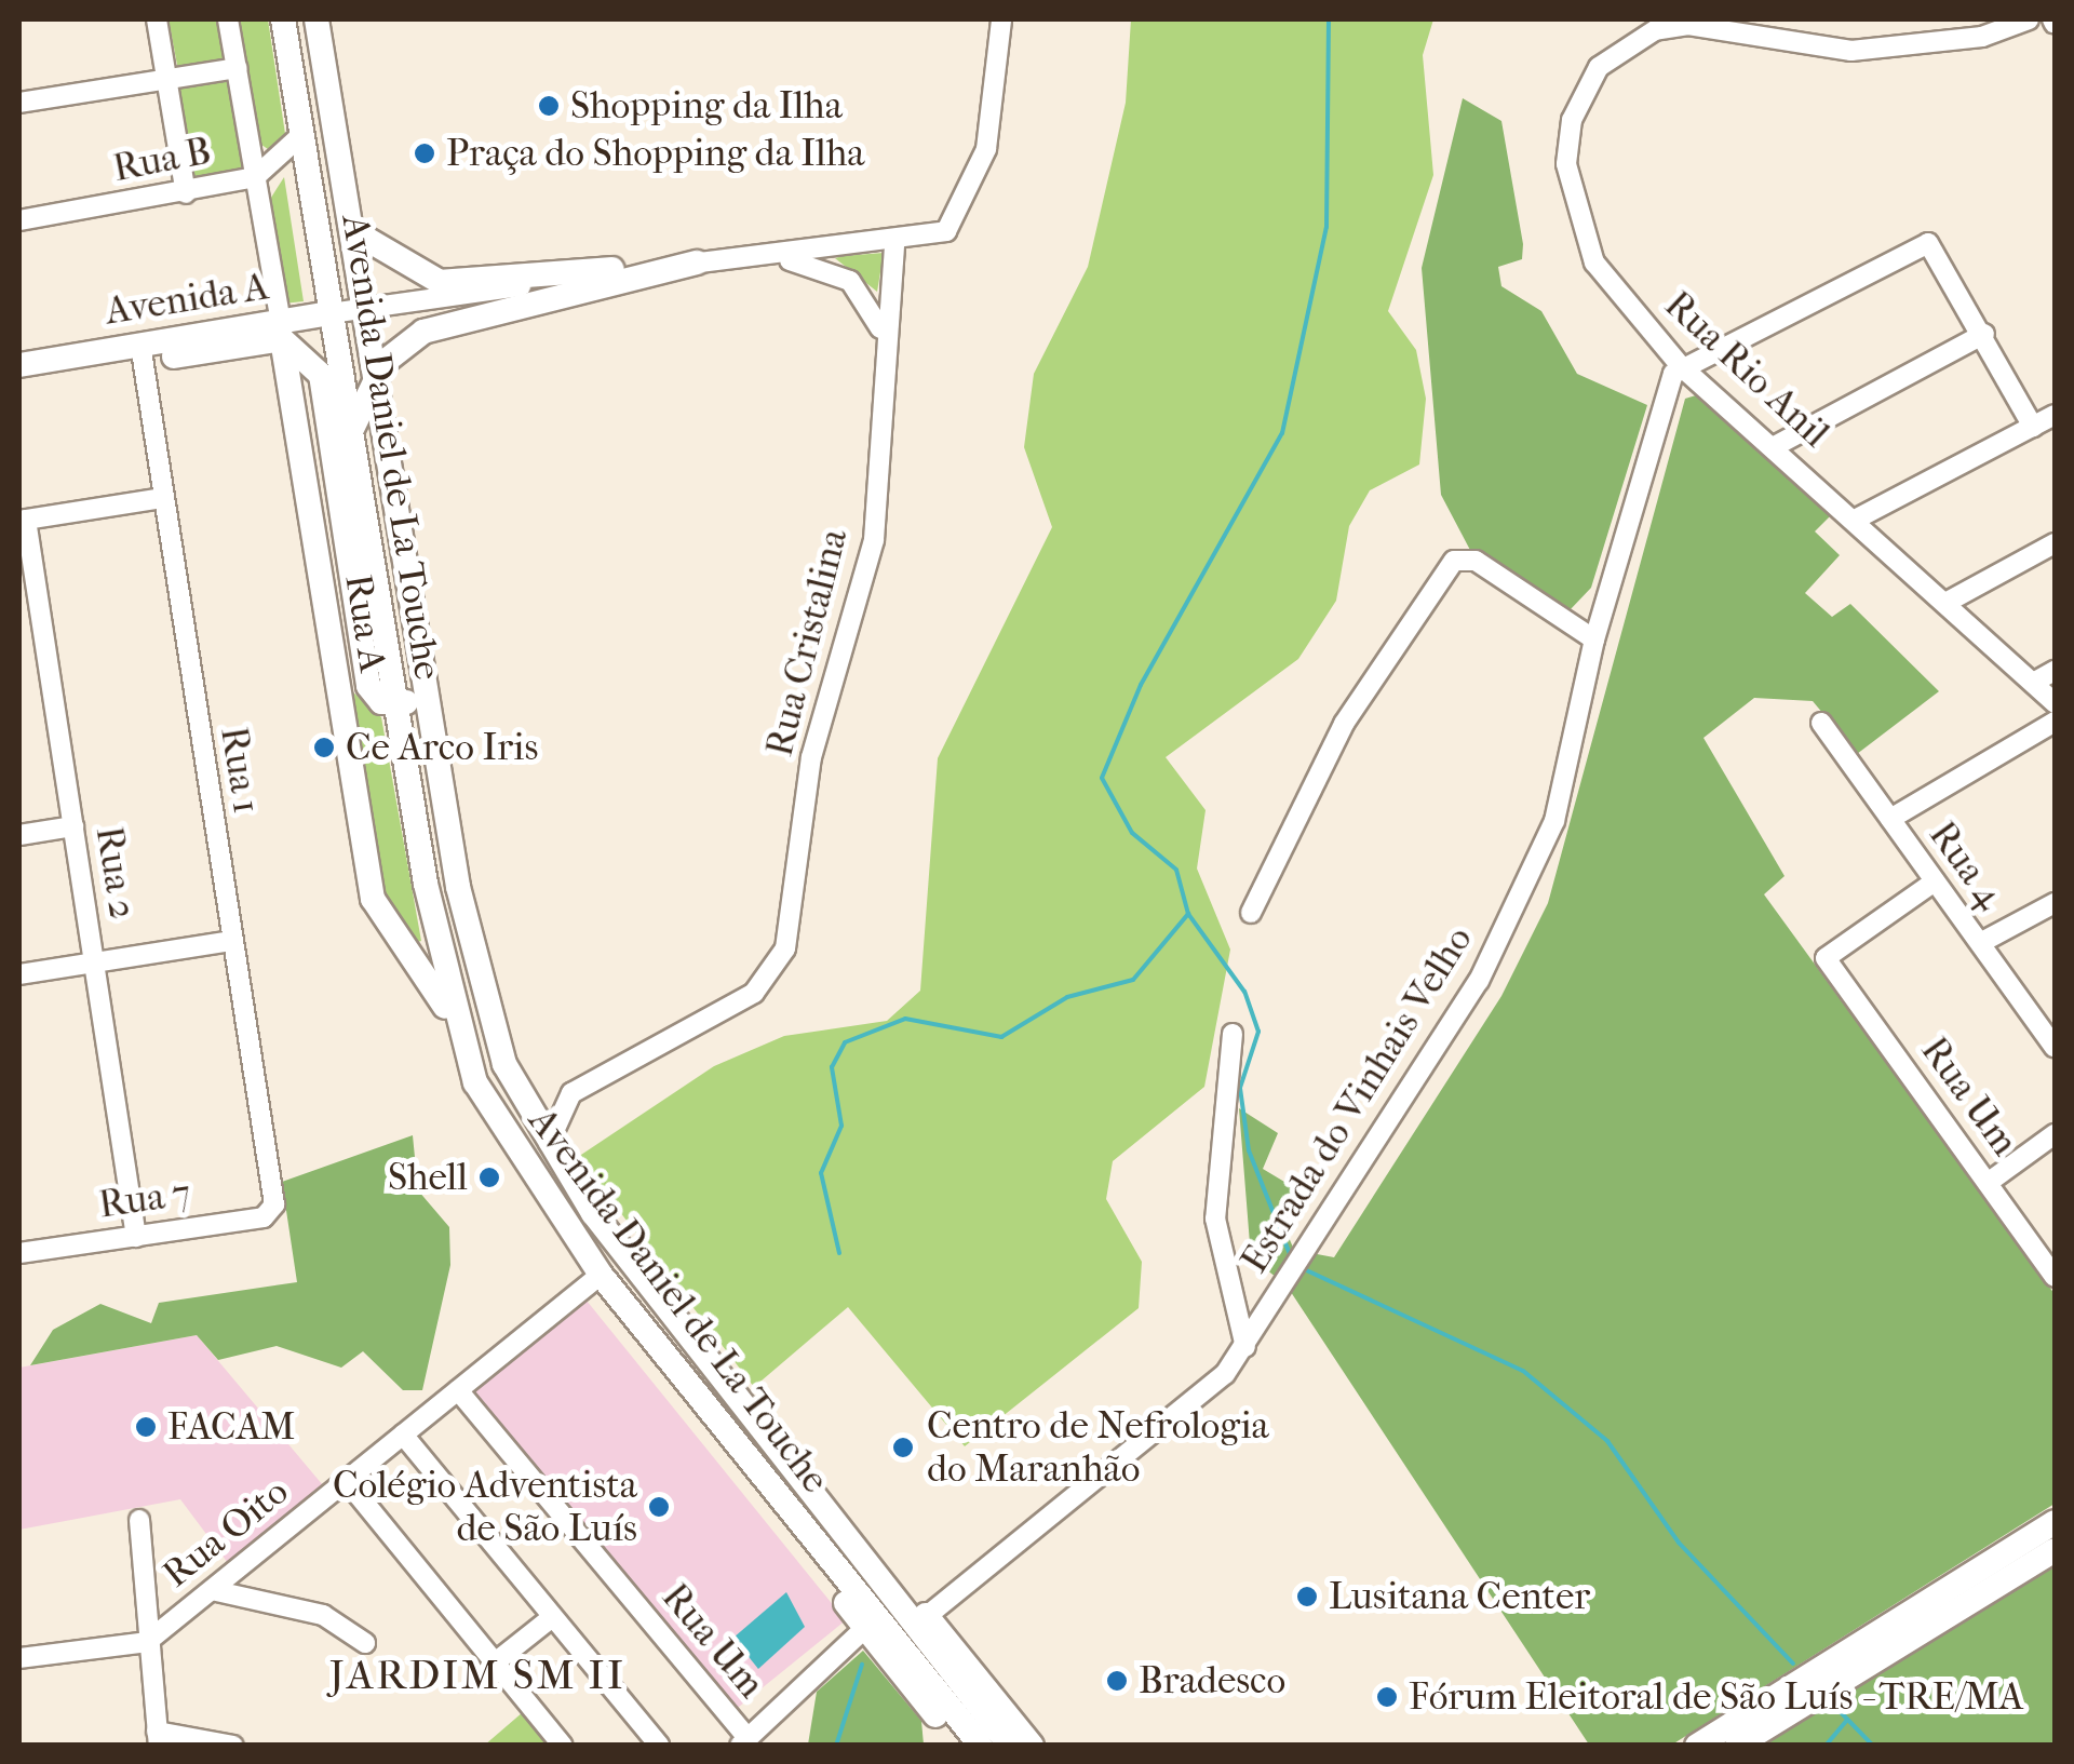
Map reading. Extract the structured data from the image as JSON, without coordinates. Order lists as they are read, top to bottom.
{
  "streets": {
    "main road": ["Avenida A", "Avenida Daniel de La Touche", "Rua A"],
    "street": [
      "Rua B",
      "Rua Rio Anil",
      "Rua Cristalina",
      "Rua 1",
      "Rua 4",
      "Rua 2",
      "Rua Um",
      "Estrada do Vinhais Velho",
      "Rua 7",
      "Rua Oito"
    ]
  },
  "crossings": [
    ["Rua B", "Avenida Daniel de La Touche"],
    ["Rua B", "Rua A"],
    ["Avenida A", "Avenida Daniel de La Touche"],
    ["Avenida A", "Rua A"],
    ["Avenida A", "Rua Cristalina"],
    ["Avenida A", "Rua 1"],
    ["Rua Rio Anil", "Estrada do Vinhais Velho"],
    ["Avenida Daniel de La Touche", "Rua A"],
    ["Avenida Daniel de La Touche", "Rua Cristalina"],
    ["Avenida Daniel de La Touche", "Rua Oito"],
    ["Rua 1", "Rua 7"],
    ["Rua 4", "Rua Um"],
    ["Rua 2", "Rua 7"],
    ["Rua Um", "Rua Oito"]
  ],
  "districts": ["JARDIM SM II"],
  "places": [
    "Shopping da Ilha",
    "Praça do Shopping da Ilha",
    "Ce Arco Iris",
    "Shell",
    "FACAM",
    "Centro de Nefrologia do Maranhão",
    "Colégio Adventista de São Luís",
    "Lusitana Center",
    "Bradesco",
    "Fórum Eleitoral de São Luís - TRE/MA"
  ]
}
